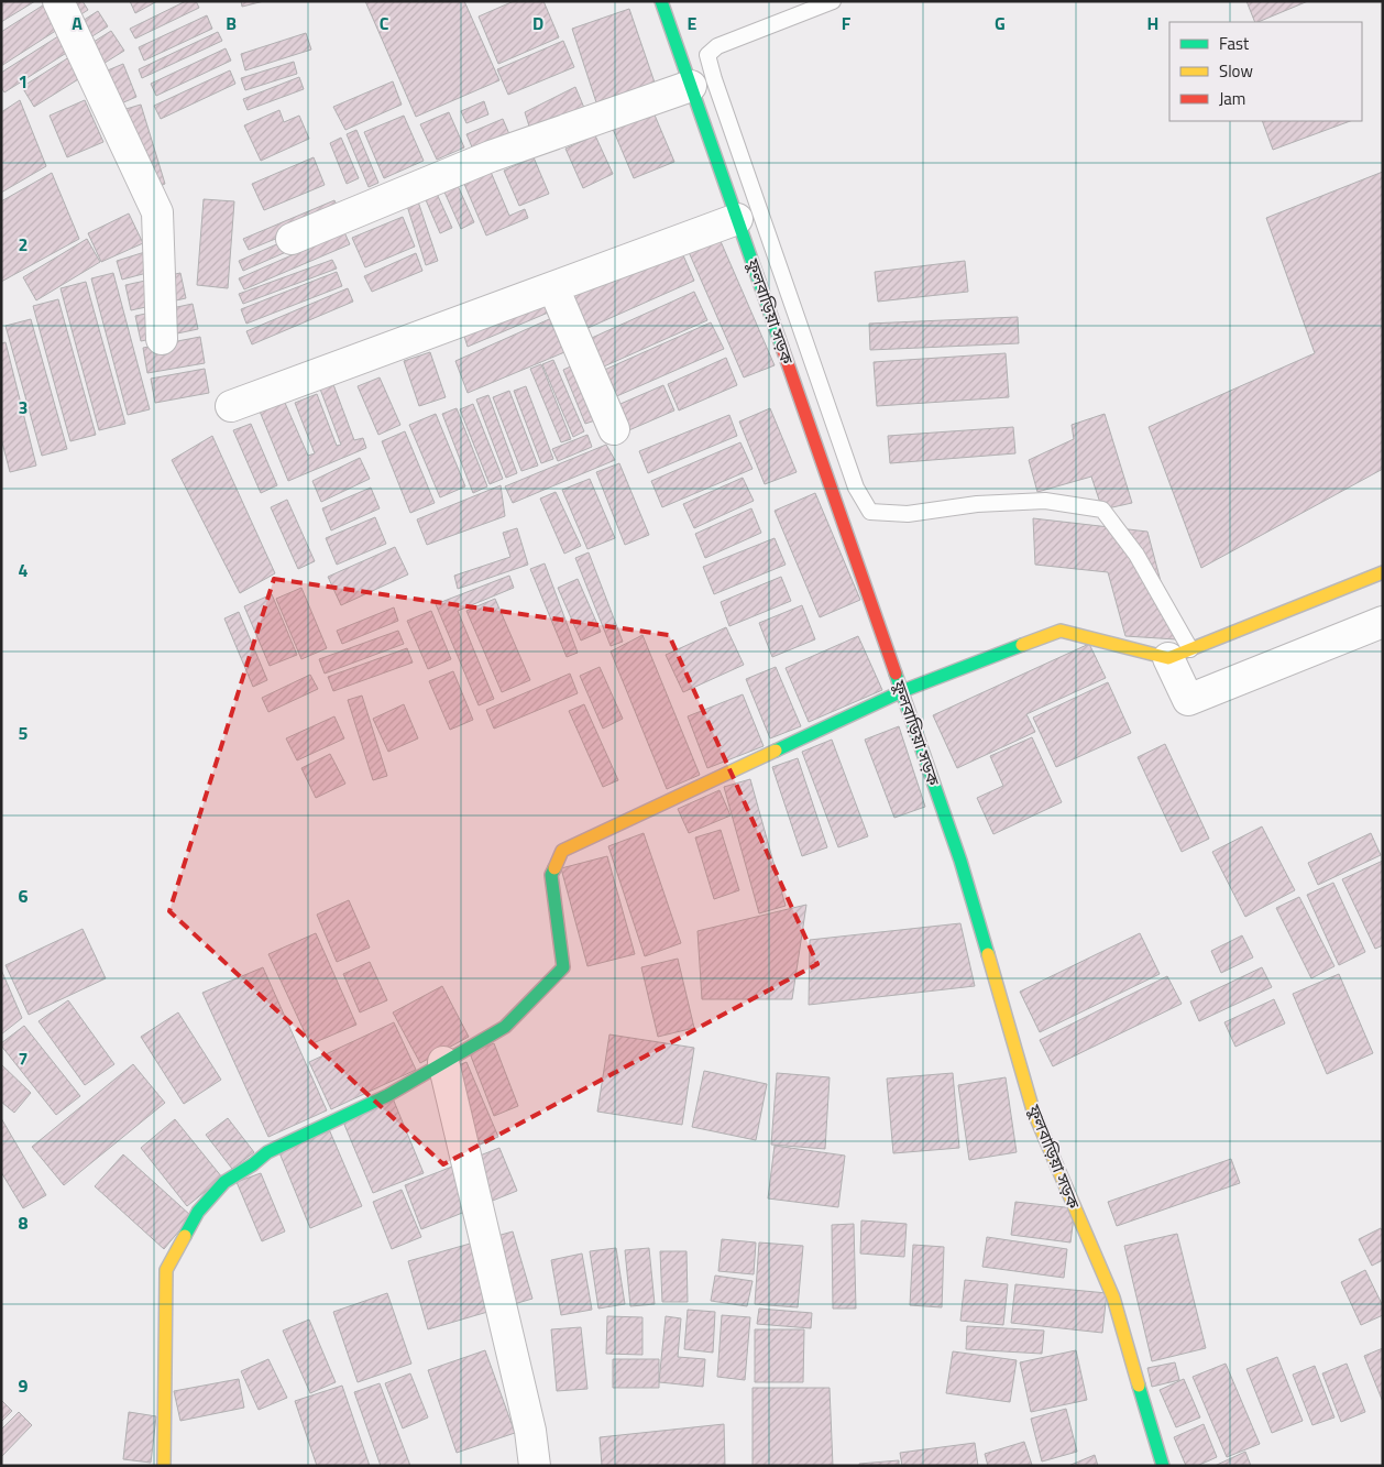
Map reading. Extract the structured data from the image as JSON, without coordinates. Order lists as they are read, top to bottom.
{
  "streets": {
    "street": ["ফুলবাড়িয়া সড়ক"]
  },
  "legend": ["Fast", "Slow", "Jam"],
  "grid": {
    "columns": [
      "A",
      "B",
      "C",
      "D",
      "E",
      "F",
      "G",
      "H"
    ],
    "rows": [
      "1",
      "2",
      "3",
      "4",
      "5",
      "6",
      "7",
      "8",
      "9"
    ]
  }
}
